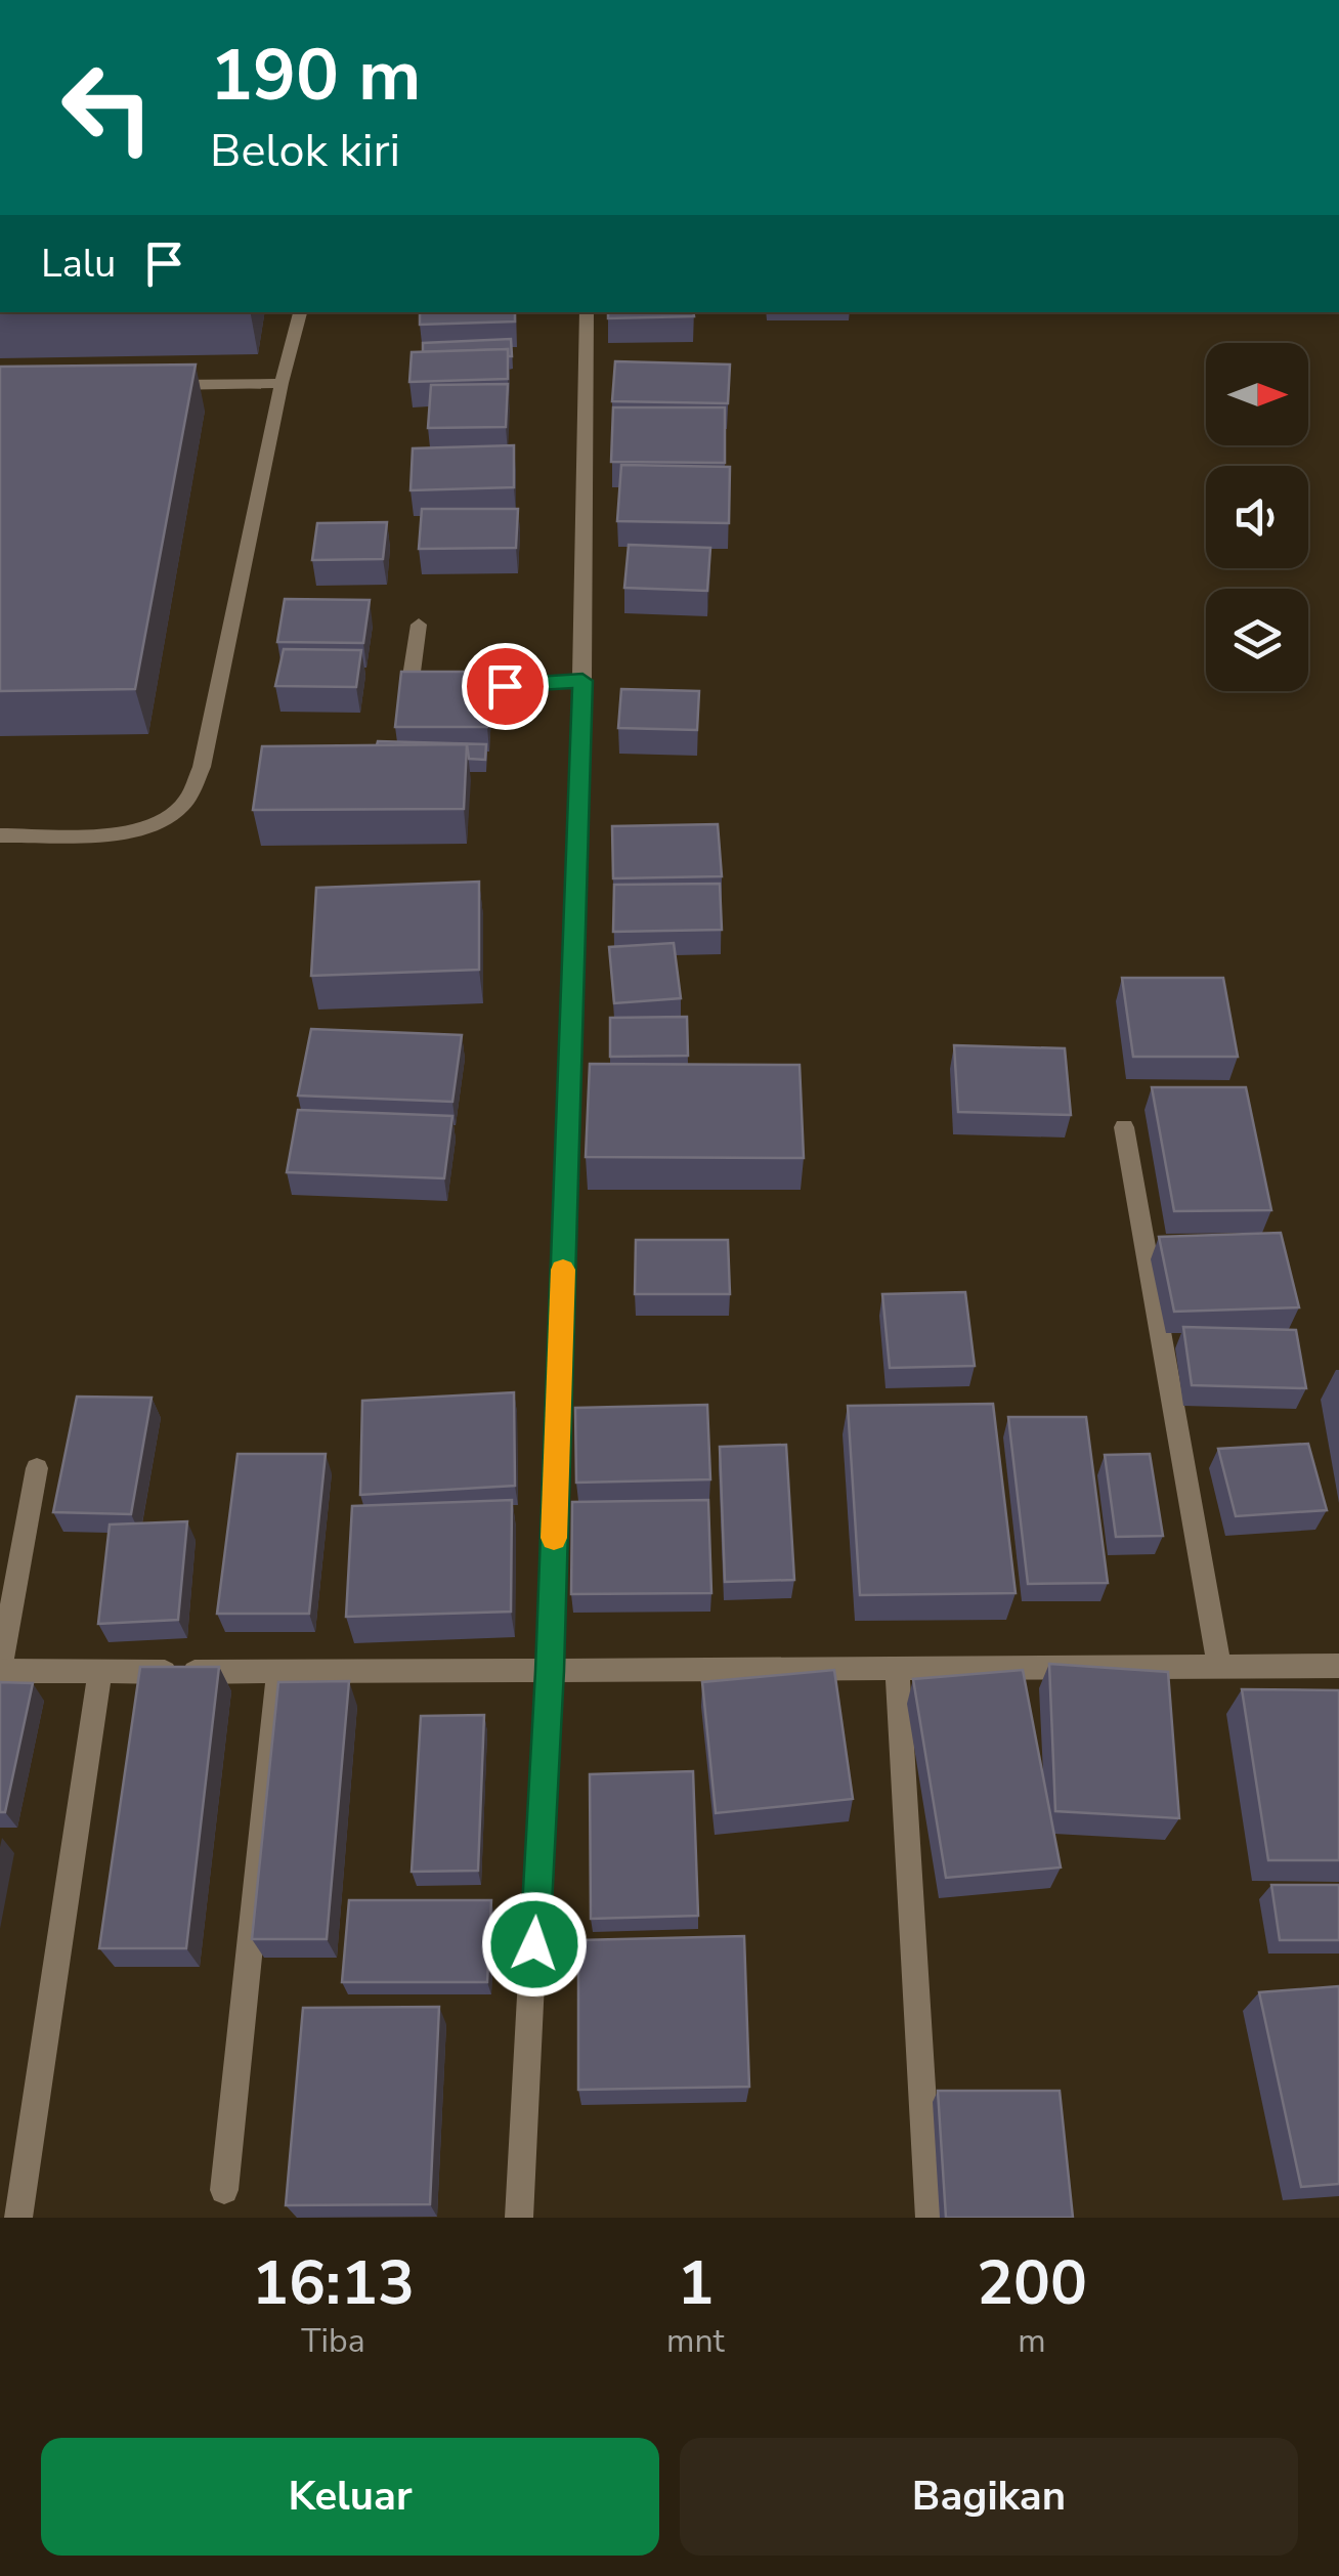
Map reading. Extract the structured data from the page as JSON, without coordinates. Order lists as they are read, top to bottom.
{
  "north": "right",
  "page": {
    "turn": ["190 m", "Belok kiri"],
    "then": "Lalu",
    "eta": [
      "16:13",
      "Tiba",
      "1",
      "mnt",
      "200",
      "m"
    ],
    "buttons": ["Keluar", "Bagikan"]
  }
}
